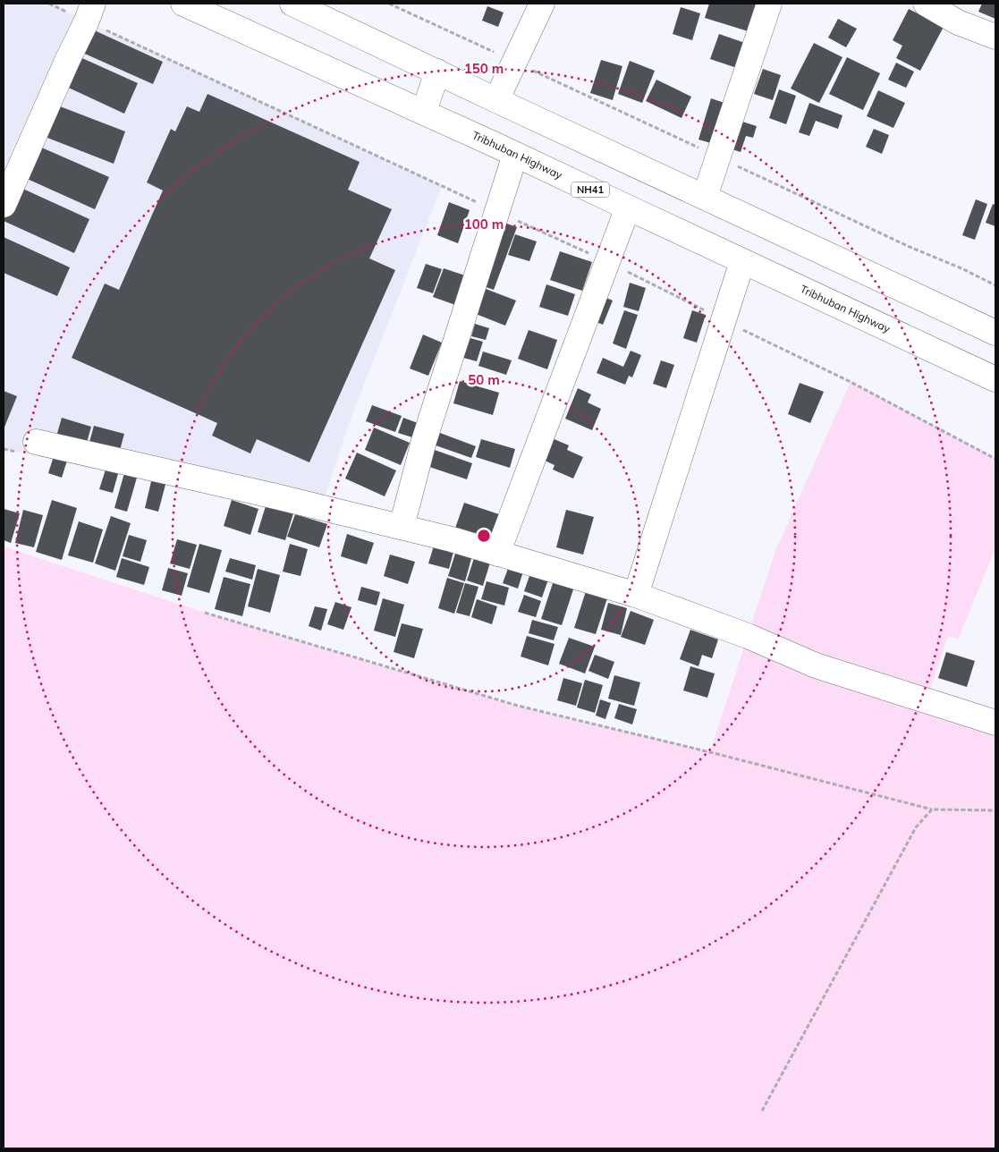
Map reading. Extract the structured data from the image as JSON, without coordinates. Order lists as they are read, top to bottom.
{
  "streets": {
    "main road": ["Tribhuban Highway", "NH41"]
  },
  "rings": ["150 m", "100 m", "50 m"]
}
